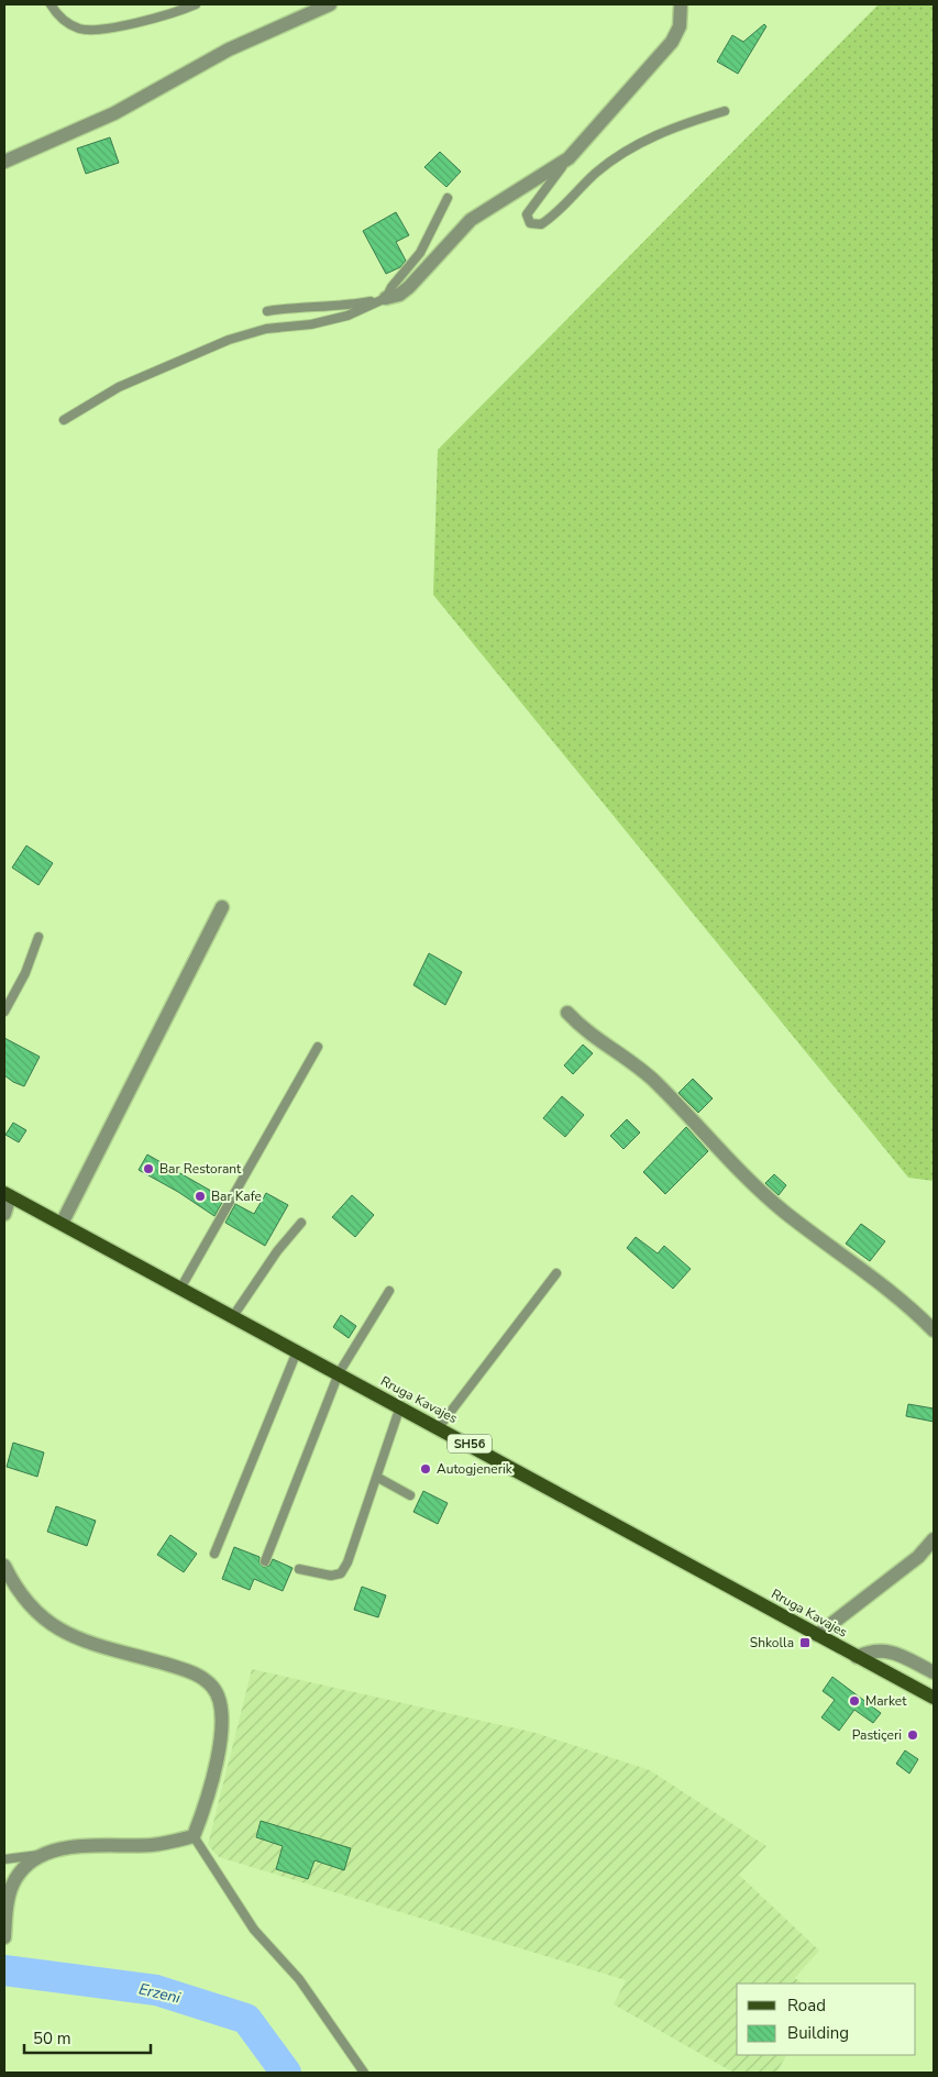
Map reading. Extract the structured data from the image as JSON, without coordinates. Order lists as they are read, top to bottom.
{
  "streets": {
    "main road": ["Rruga Kavajes", "SH56"]
  },
  "water": ["Erzeni"],
  "places": {
    "other": [
      "Bar Restorant",
      "Bar Kafe",
      "Autogjenerik",
      "Market",
      "Pastiçeri"
    ],
    "transit": ["Shkolla"]
  },
  "legend": ["Road", "Building"],
  "scale_bar": "50 m"
}
